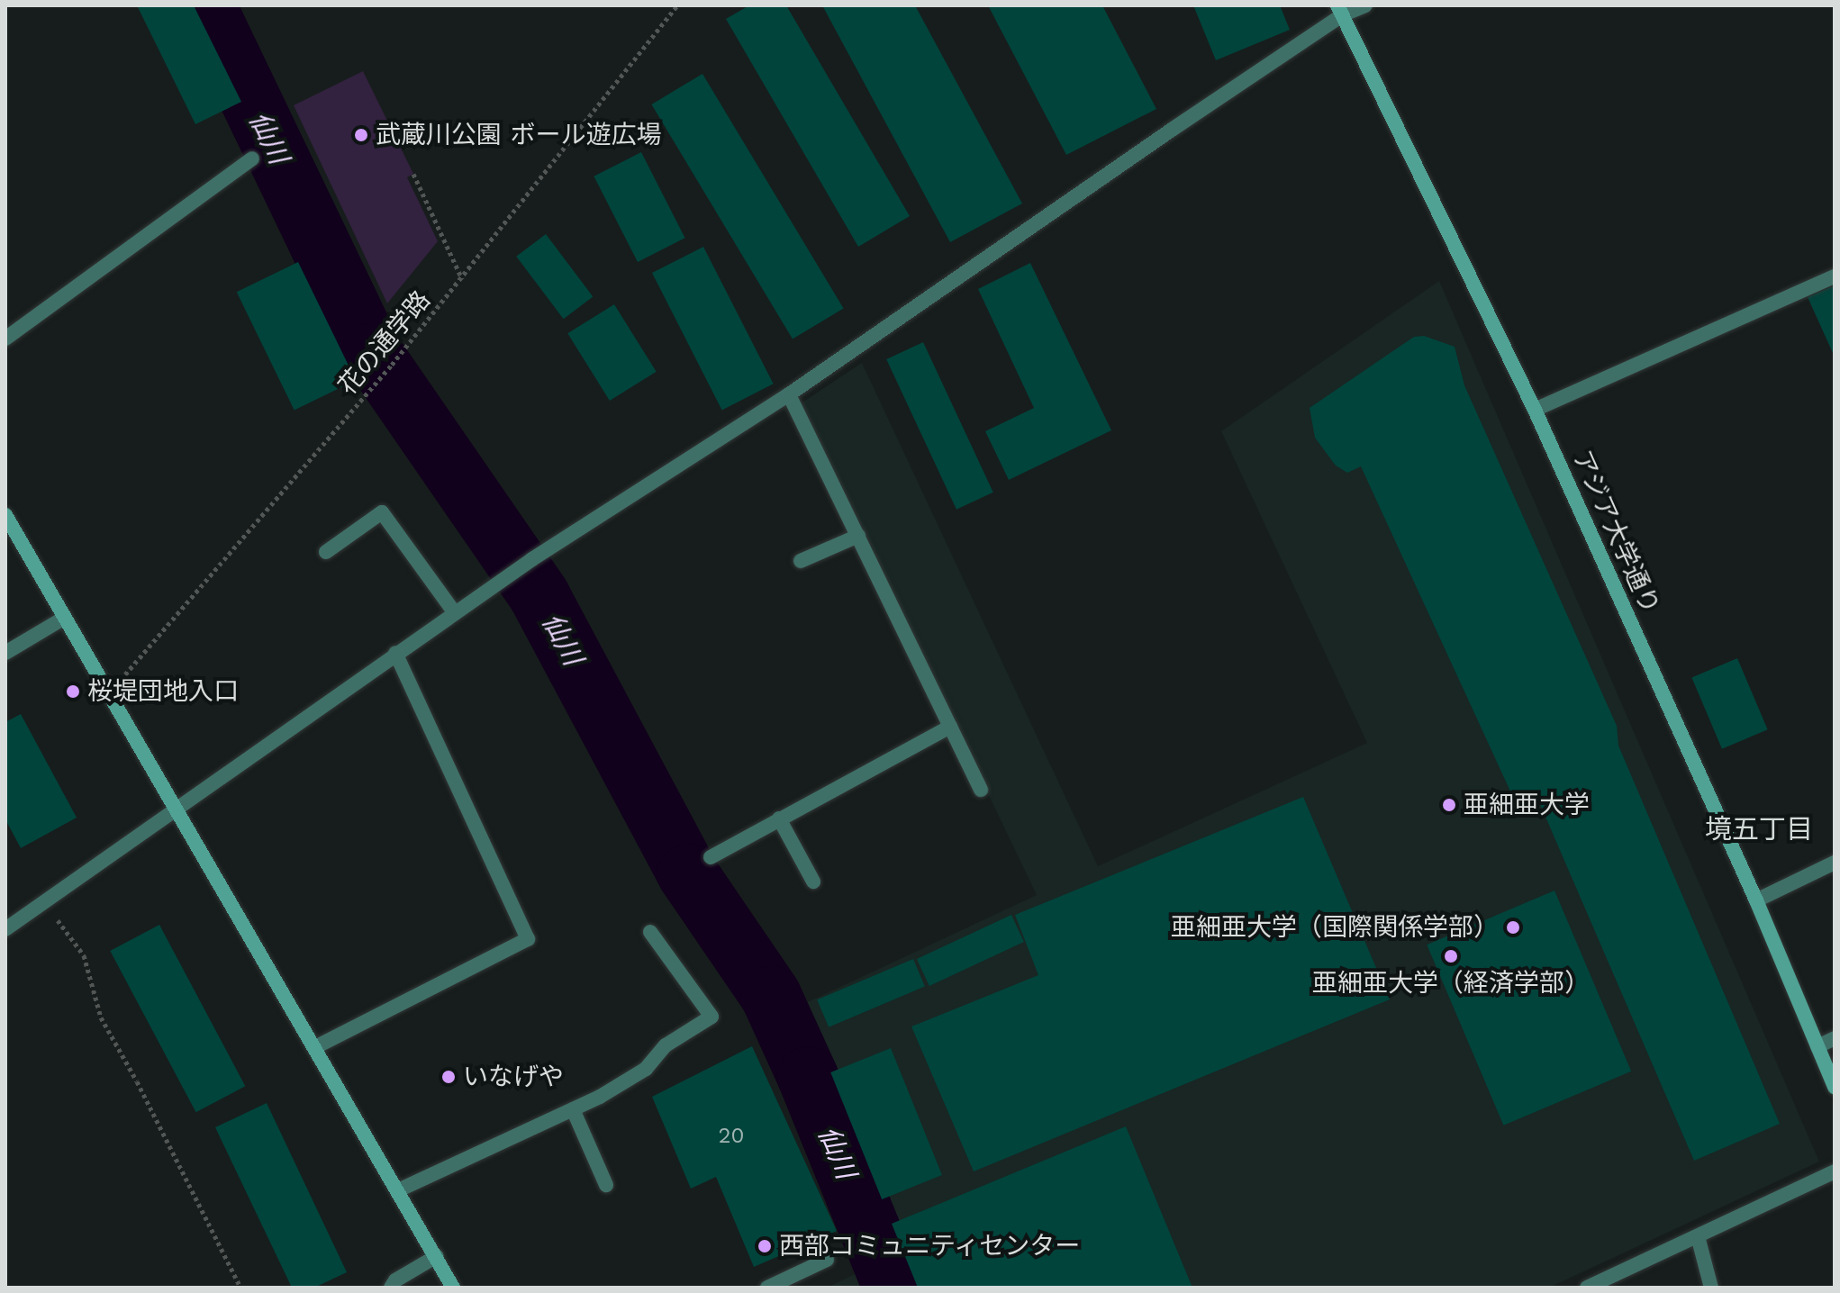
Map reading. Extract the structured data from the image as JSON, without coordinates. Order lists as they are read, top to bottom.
{
  "streets": {
    "street": ["アジア大学通り"],
    "path": ["花の通学路"]
  },
  "districts": ["境五丁目"],
  "water": ["仙川"],
  "places": [
    "武蔵川公園 ボール遊広場",
    "桜堤団地入口",
    "亜細亜大学",
    "亜細亜大学（国際関係学部）",
    "亜細亜大学（経済学部）",
    "いなげや",
    "西部コミュニティセンター"
  ],
  "house_numbers": ["20"]
}
